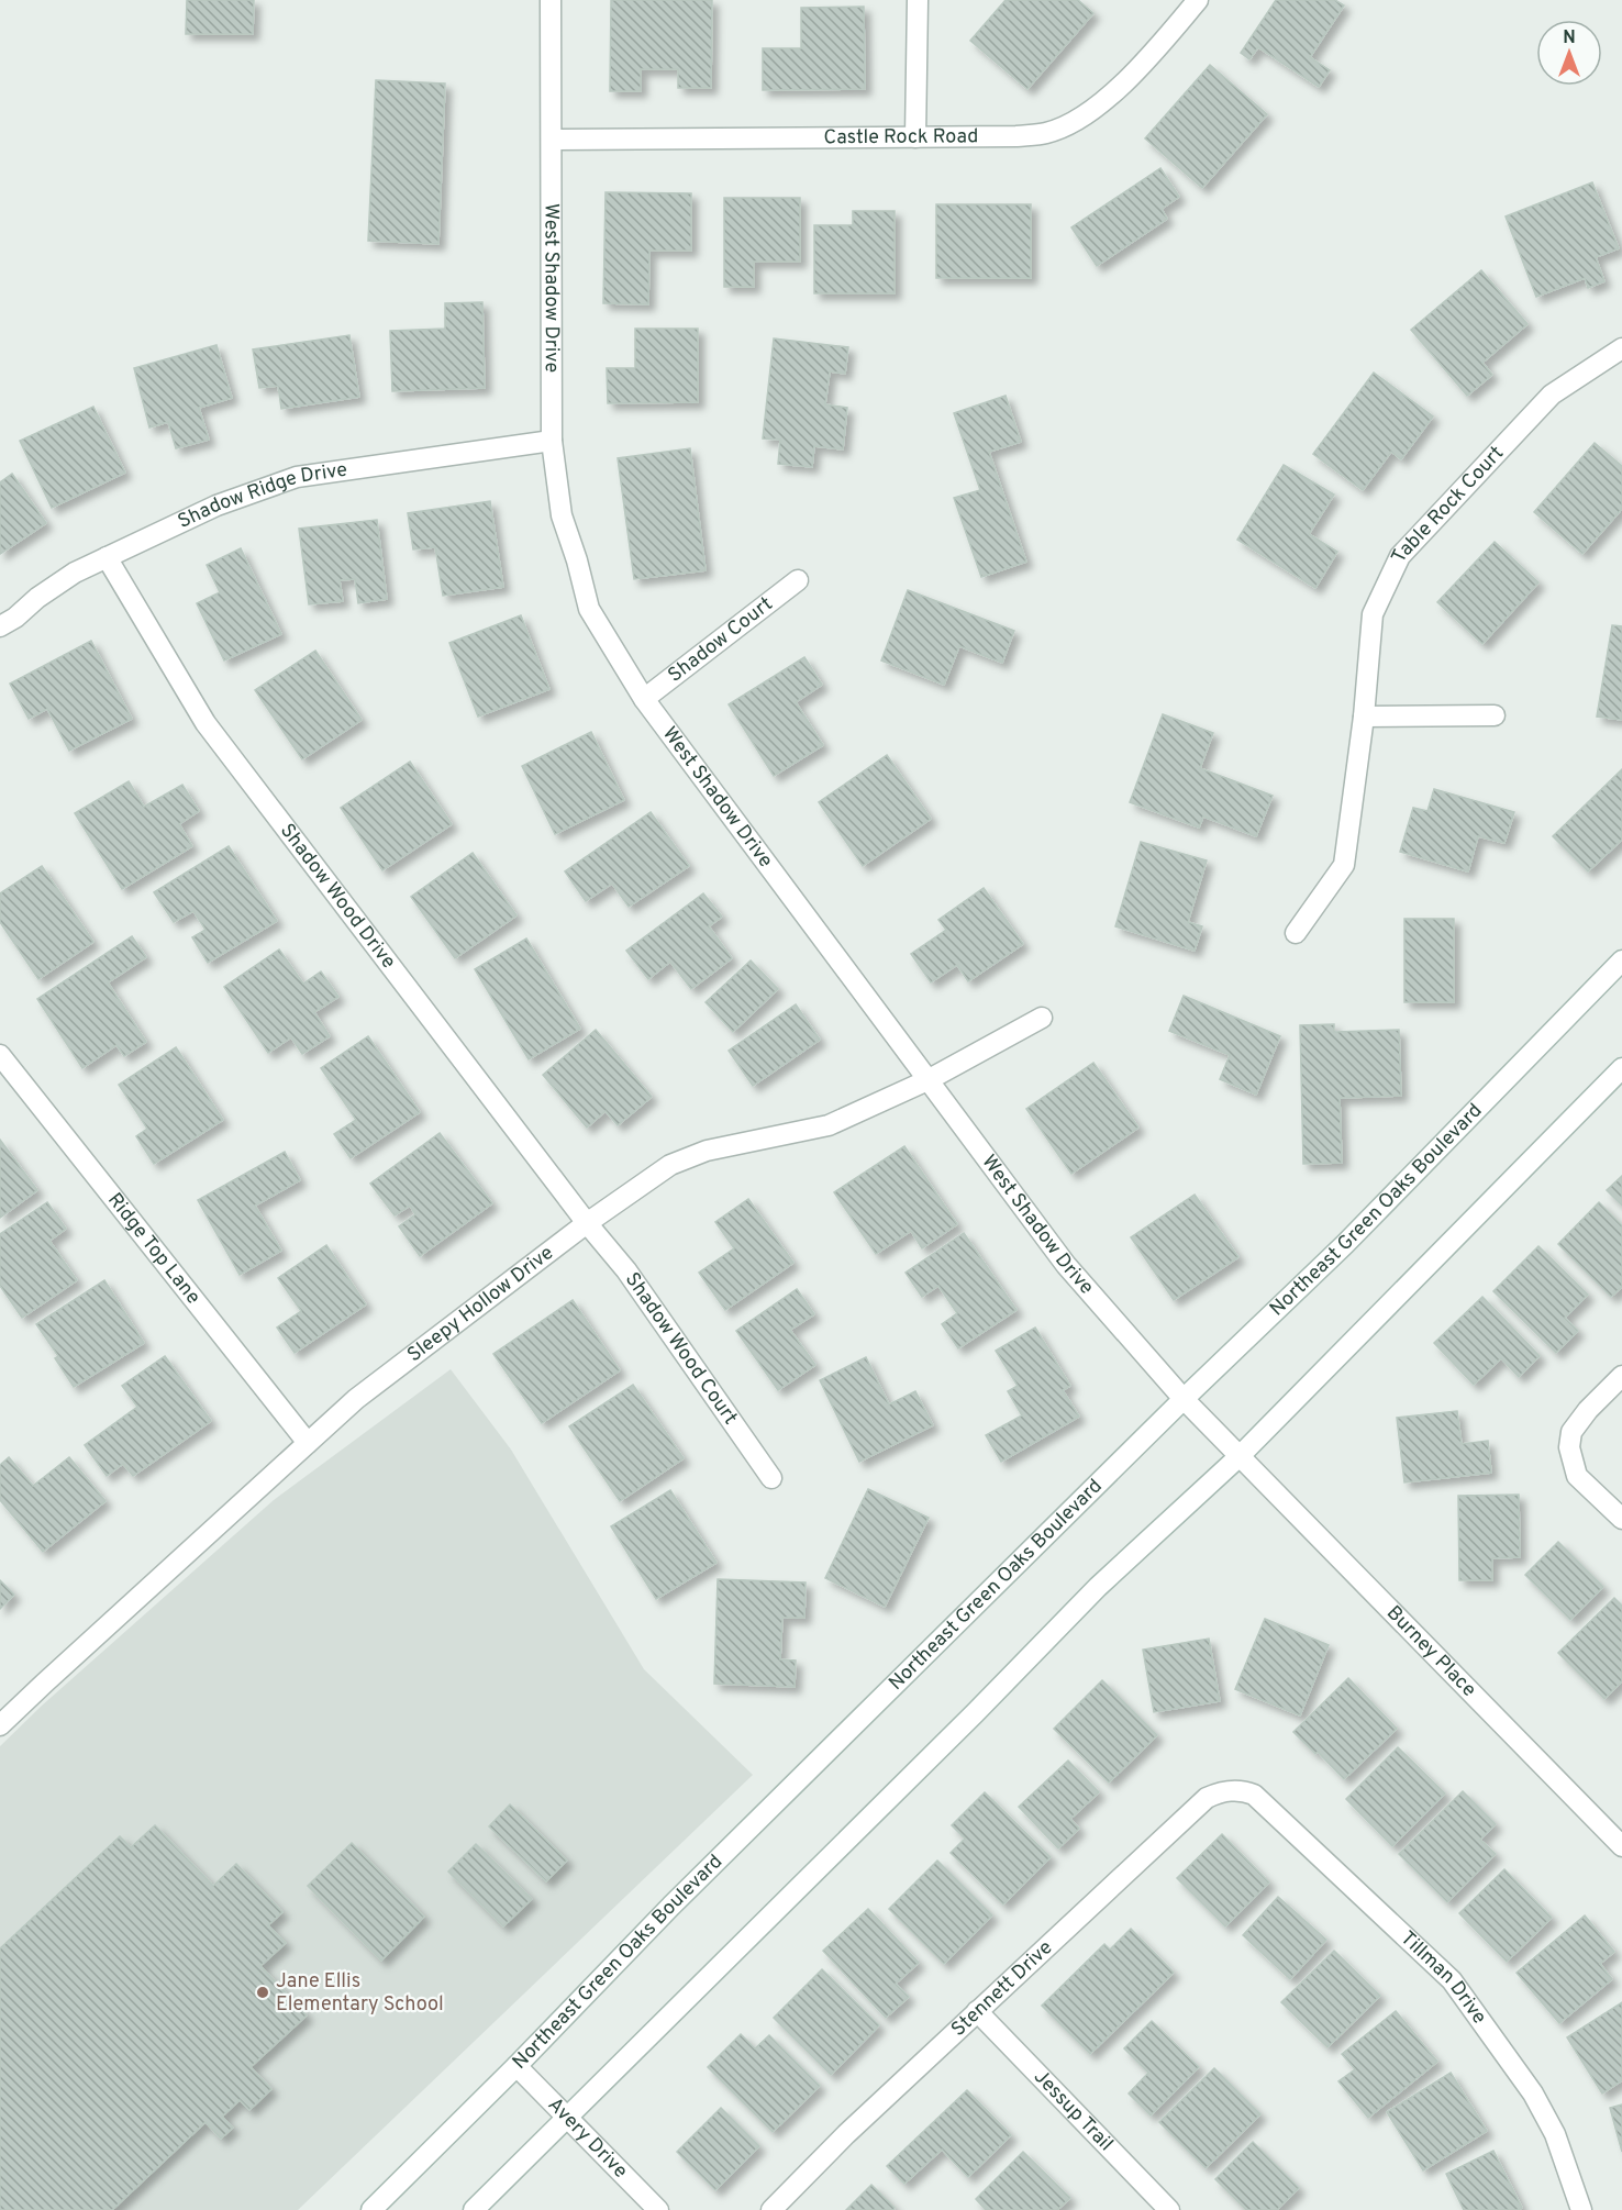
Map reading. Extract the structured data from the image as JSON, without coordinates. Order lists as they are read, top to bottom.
{
  "streets": {
    "street": [
      "Castle Rock Road",
      "West Shadow Drive",
      "Shadow Ridge Drive",
      "Table Rock Court",
      "Shadow Court",
      "Shadow Wood Drive",
      "Northeast Green Oaks Boulevard",
      "Ridge Top Lane",
      "Sleepy Hollow Drive",
      "Shadow Wood Court",
      "Burney Place",
      "Tillman Drive",
      "Stennett Drive",
      "Jessup Trail",
      "Avery Drive"
    ]
  },
  "crossings": [
    ["Castle Rock Road", "West Shadow Drive"],
    ["West Shadow Drive", "Shadow Ridge Drive"],
    ["West Shadow Drive", "Shadow Court"],
    ["West Shadow Drive", "Northeast Green Oaks Boulevard"],
    ["West Shadow Drive", "Sleepy Hollow Drive"],
    ["West Shadow Drive", "Burney Place"],
    ["Shadow Ridge Drive", "Shadow Wood Drive"],
    ["Shadow Wood Drive", "Sleepy Hollow Drive"],
    ["Shadow Wood Drive", "Shadow Wood Court"],
    ["Northeast Green Oaks Boulevard", "Avery Drive"],
    ["Ridge Top Lane", "Sleepy Hollow Drive"],
    ["Sleepy Hollow Drive", "Shadow Wood Court"],
    ["Tillman Drive", "Stennett Drive"],
    ["Stennett Drive", "Jessup Trail"]
  ],
  "places": ["Jane Ellis Elementary School"],
  "north": "top"
}
